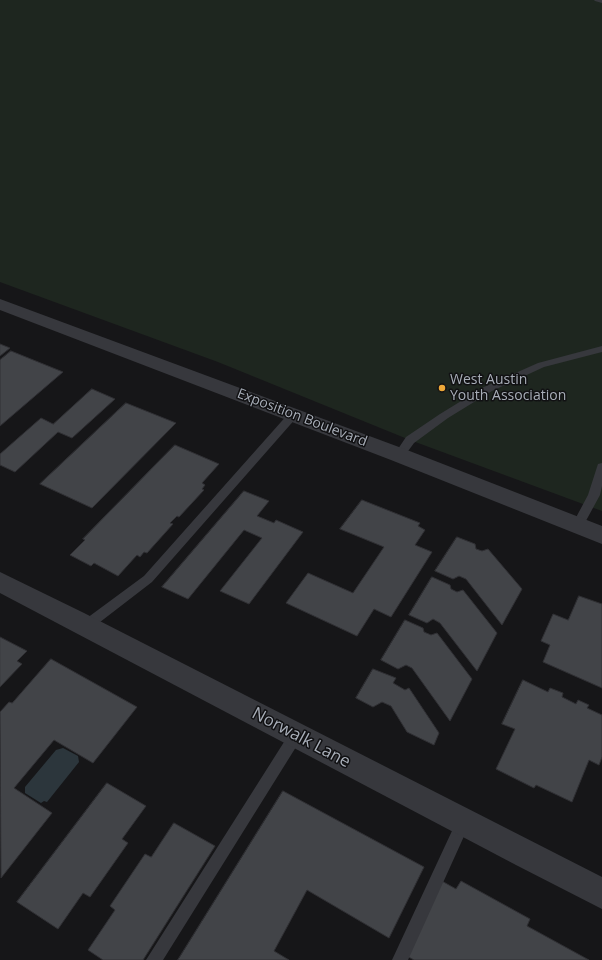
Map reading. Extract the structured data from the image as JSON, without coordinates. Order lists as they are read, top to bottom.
{
  "streets": {
    "street": ["Exposition Boulevard", "Norwalk Lane"]
  },
  "places": ["West Austin Youth Association"]
}
